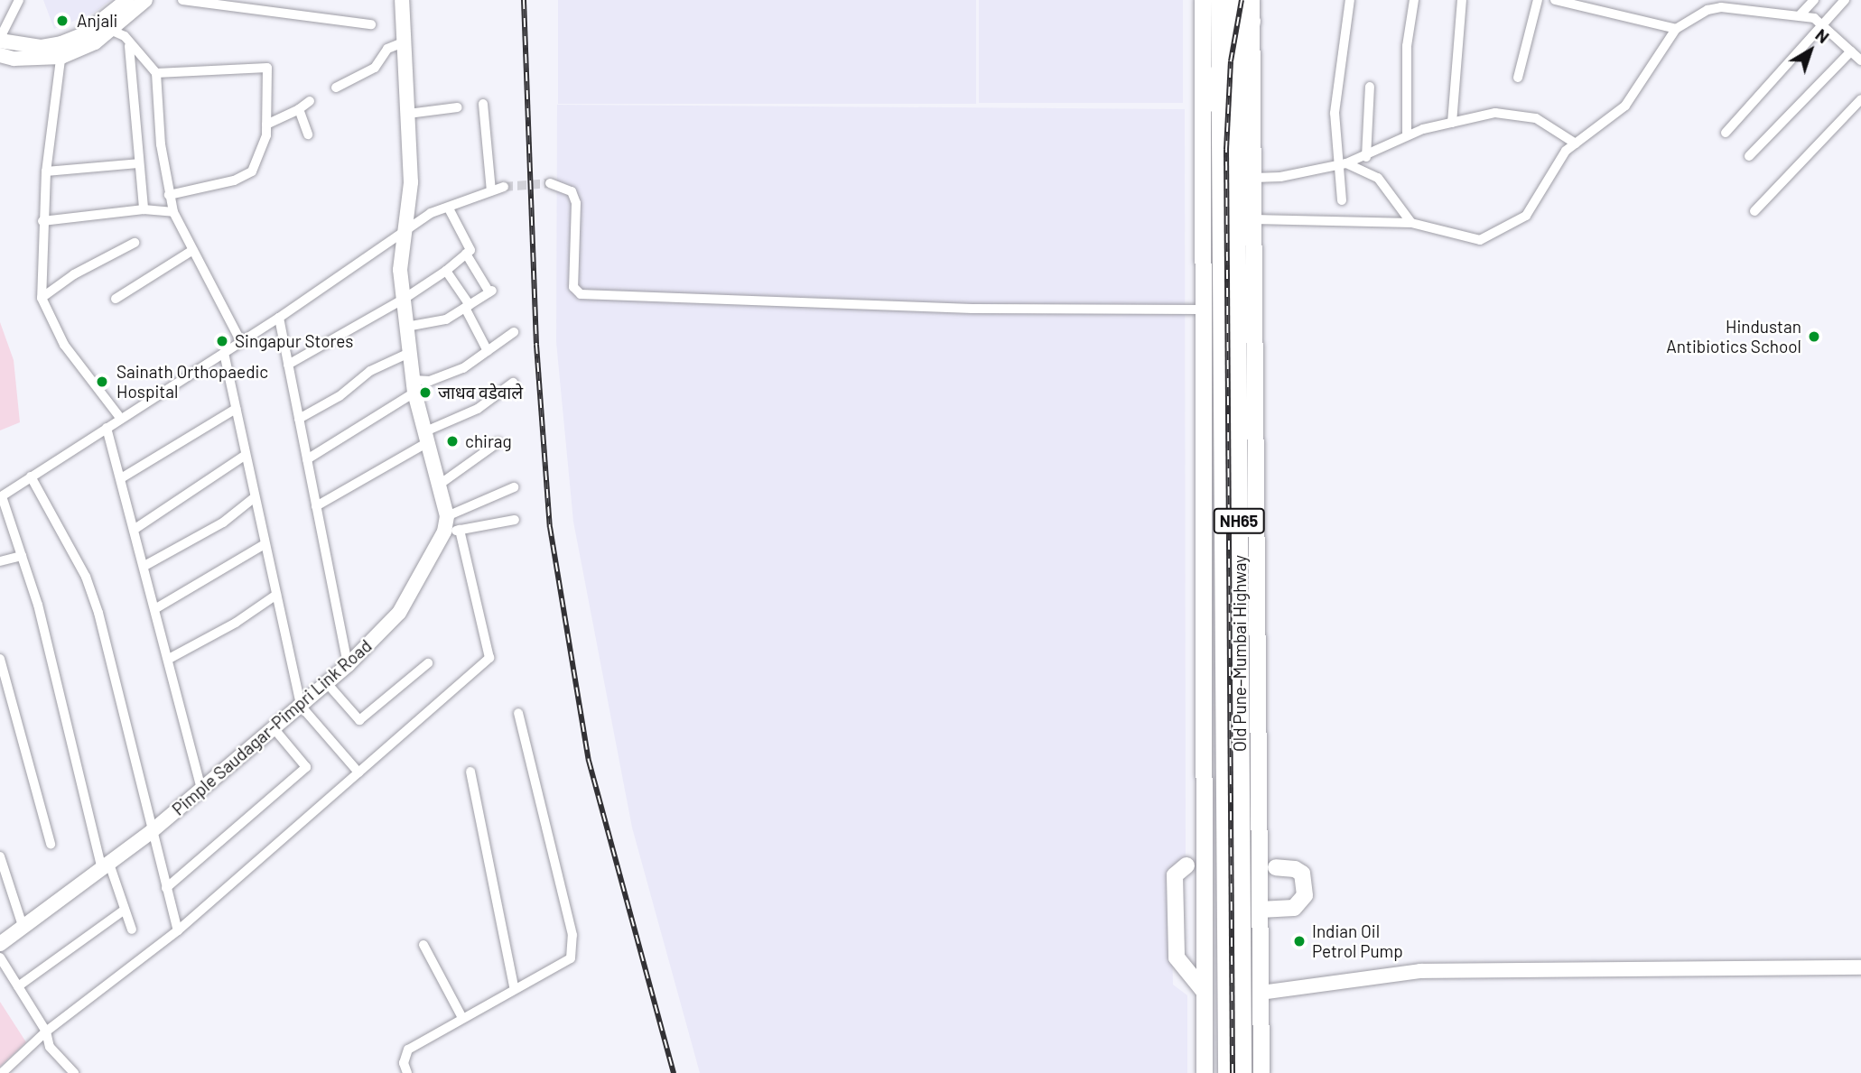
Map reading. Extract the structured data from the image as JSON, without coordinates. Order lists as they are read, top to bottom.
{
  "streets": {
    "highway": ["NH65", "Old Pune–Mumbai Highway"],
    "street": ["Pimple Saudagar-Pimpri Link Road"]
  },
  "crossings": [
    ["NH65", "Old Pune–Mumbai Highway"]
  ],
  "places": [
    "Anjali",
    "Hindustan Antibiotics School",
    "Singapur Stores",
    "Sainath Orthopaedic Hospital",
    "जाधव वडेवाले",
    "chirag",
    "Indian Oil Petrol Pump"
  ],
  "north": "top right"
}
